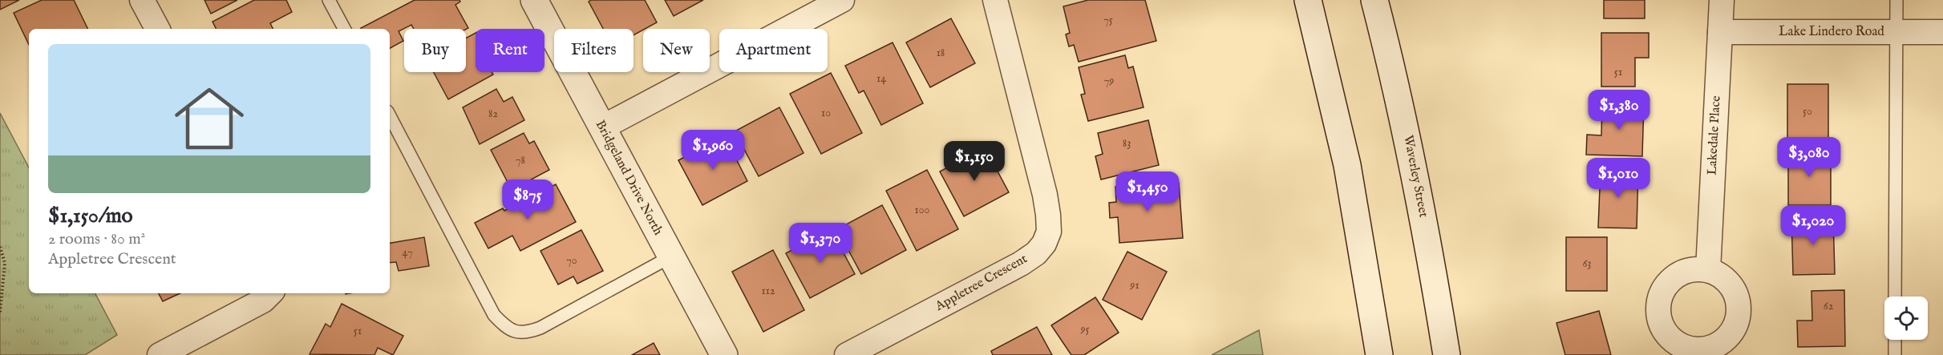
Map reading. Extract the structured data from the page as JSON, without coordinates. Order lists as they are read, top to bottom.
{
  "streets": {
    "main road": ["Waverley Street", "Bridgeland Drive North"],
    "street": ["Lake Lindero Road", "Lakedale Place", "Appletree Crescent"]
  },
  "crossings": [
    ["Lake Lindero Road", "Lakedale Place"]
  ],
  "house_numbers": [
    "75",
    "18",
    "51",
    "14",
    "79",
    "50",
    "10",
    "82",
    "83",
    "78",
    "100",
    "47",
    "70",
    "63",
    "91",
    "112",
    "62",
    "95",
    "51"
  ],
  "page": {
    "chip": [
      "Buy",
      "Rent",
      "Filters",
      "New",
      "Apartment"
    ],
    "list": [
      {
        "name": "$1,150/mo",
        "note": "2 rooms · 80 m² · Appletree Crescent"
      }
    ],
    "price": [
      "$1,380",
      "$1,960",
      "$3,080",
      "$1,150",
      "$1,010",
      "$1,450",
      "$875",
      "$1,020",
      "$1,370"
    ]
  }
}
